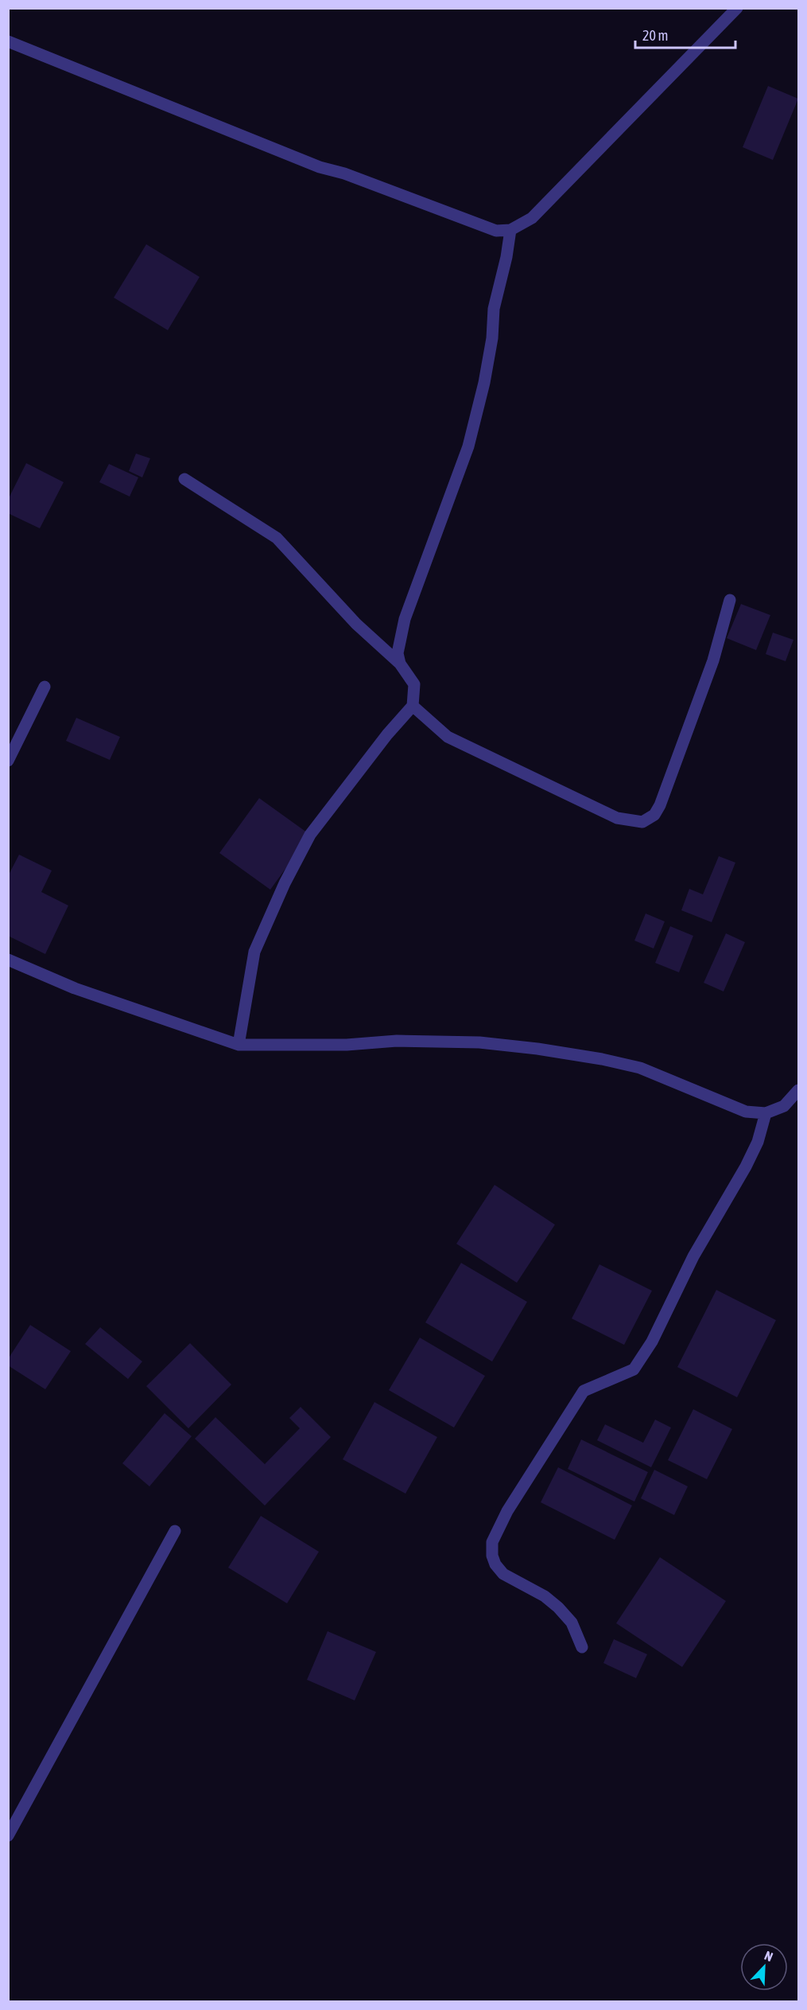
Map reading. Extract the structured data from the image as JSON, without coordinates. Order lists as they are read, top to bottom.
{
  "scale_bar": "20 m",
  "north": "top right"
}
